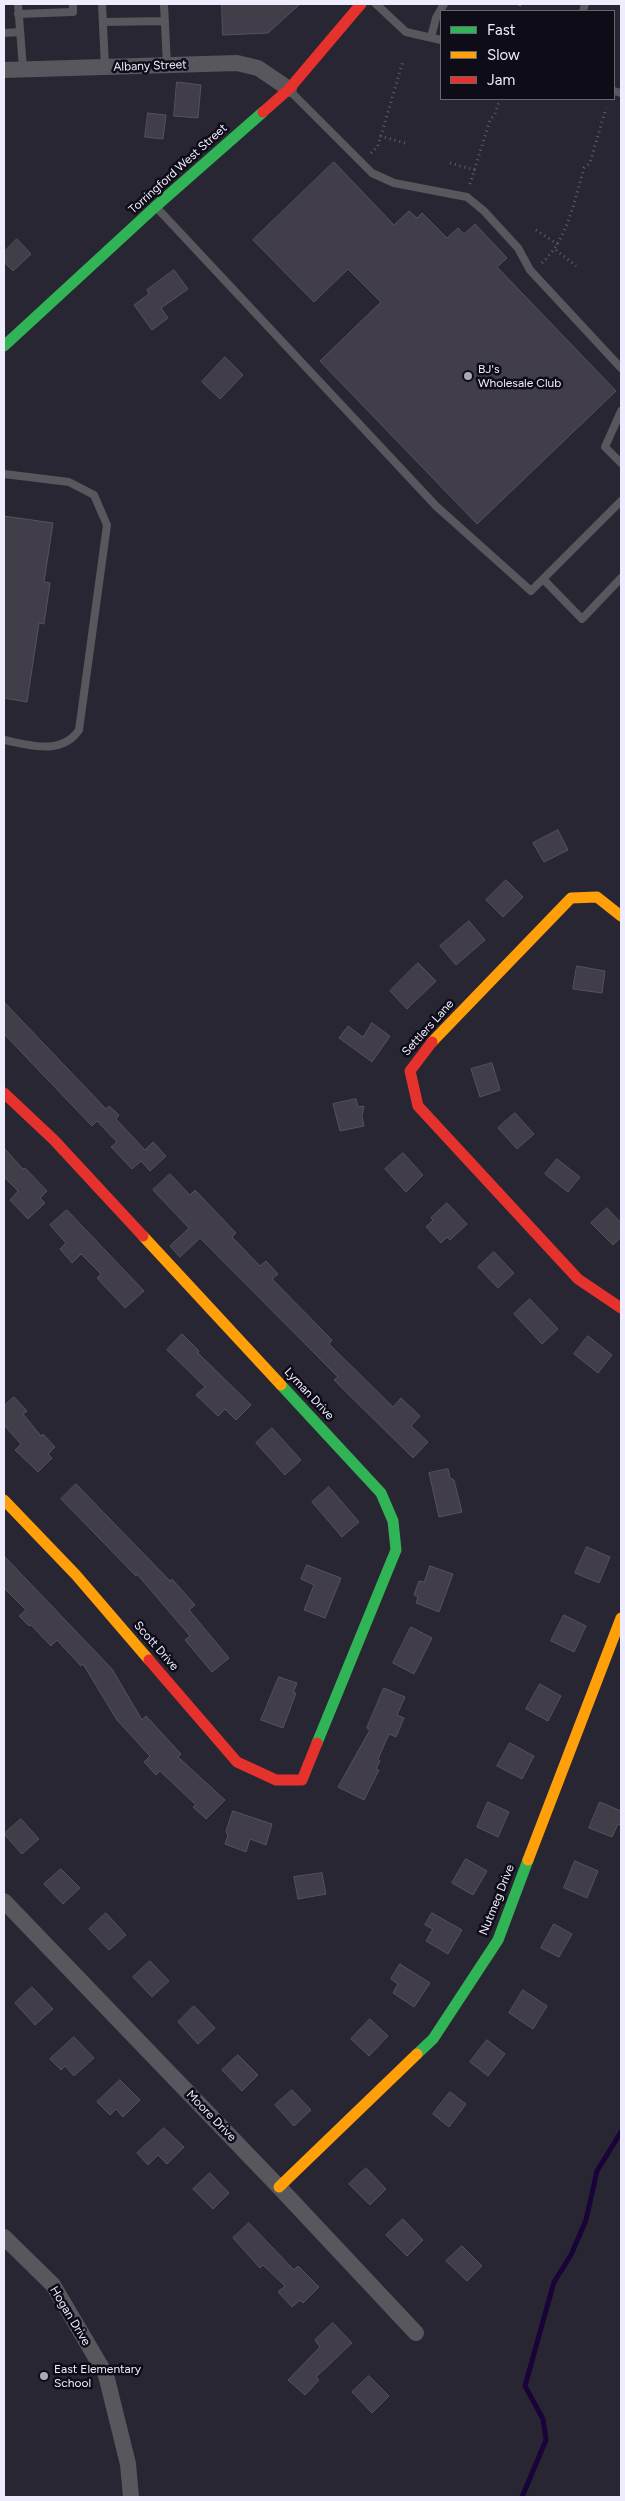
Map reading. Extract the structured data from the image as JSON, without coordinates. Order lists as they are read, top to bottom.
{
  "streets": {
    "street": [
      "Albany Street",
      "Torringford West Street",
      "Settlers Lane",
      "Lyman Drive",
      "Scott Drive",
      "Nutmeg Drive",
      "Moore Drive",
      "Hogan Drive"
    ]
  },
  "crossings": [
    ["Albany Street", "Torringford West Street"],
    ["Lyman Drive", "Scott Drive"],
    ["Nutmeg Drive", "Moore Drive"]
  ],
  "places": ["BJ's Wholesale Club", "East Elementary School"],
  "legend": ["Fast", "Slow", "Jam"]
}
